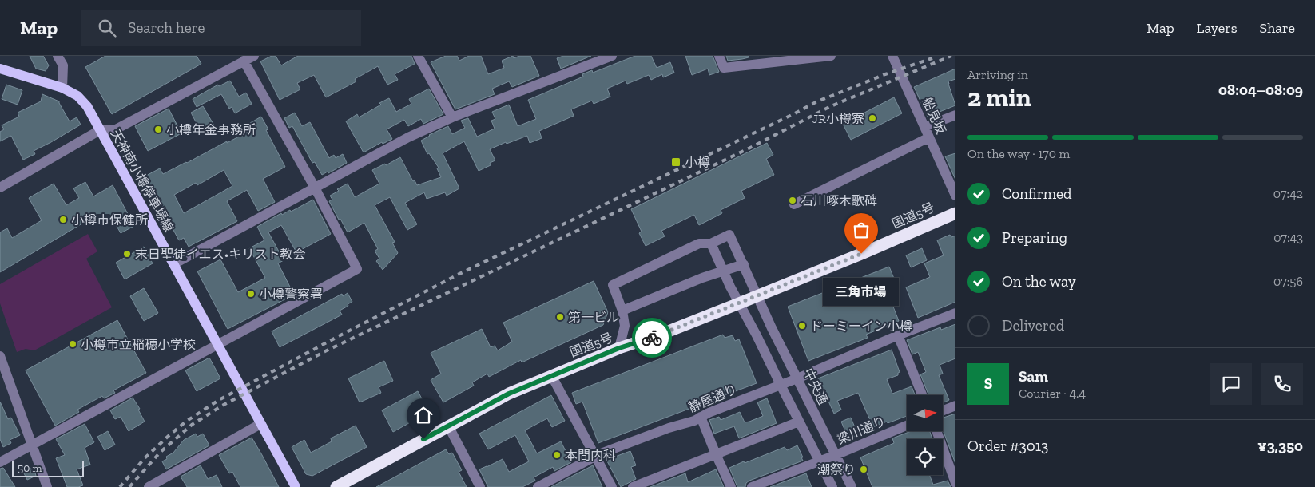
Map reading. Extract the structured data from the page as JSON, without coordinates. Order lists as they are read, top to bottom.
{
  "streets": {
    "highway": ["国道5号"],
    "main road": ["天神南小樽停車場線"],
    "street": [
      "船見坂",
      "中央通",
      "静屋通り",
      "梁川通り"
    ]
  },
  "crossings": [
    ["国道5号", "中央通"],
    ["中央通", "静屋通り"],
    ["中央通", "梁川通り"]
  ],
  "places": {
    "other": [
      "JR小樽寮",
      "小樽年金事務所",
      "石川啄木歌碑",
      "小樽市保健所",
      "末日聖徒イエス•キリスト教会",
      "三角市場",
      "小樽警察署",
      "第一ビル",
      "ドーミーイン小樽",
      "小樽市立稲穂小学校",
      "本間内科",
      "潮祭り"
    ],
    "transit": ["小樽"]
  },
  "scale_bar": "50 m",
  "north": "right",
  "page": {
    "header": "Map",
    "search": "Search here",
    "nav": ["Map", "Layers", "Share"],
    "heading": ["2 min", "Arriving in", "08:04–08:09"],
    "panel": [
      "Sam",
      "Courier · 4.4",
      "Order #3013",
      "¥3,350"
    ],
    "bar": "On the way · 170 m",
    "list": [
      ["Confirmed", "07:42"],
      ["Preparing", "07:43"],
      ["On the way", "07:56"],
      "Delivered"
    ],
    "bubble": "三角市場",
    "round": "S",
    "scale": "50 m"
  }
}
